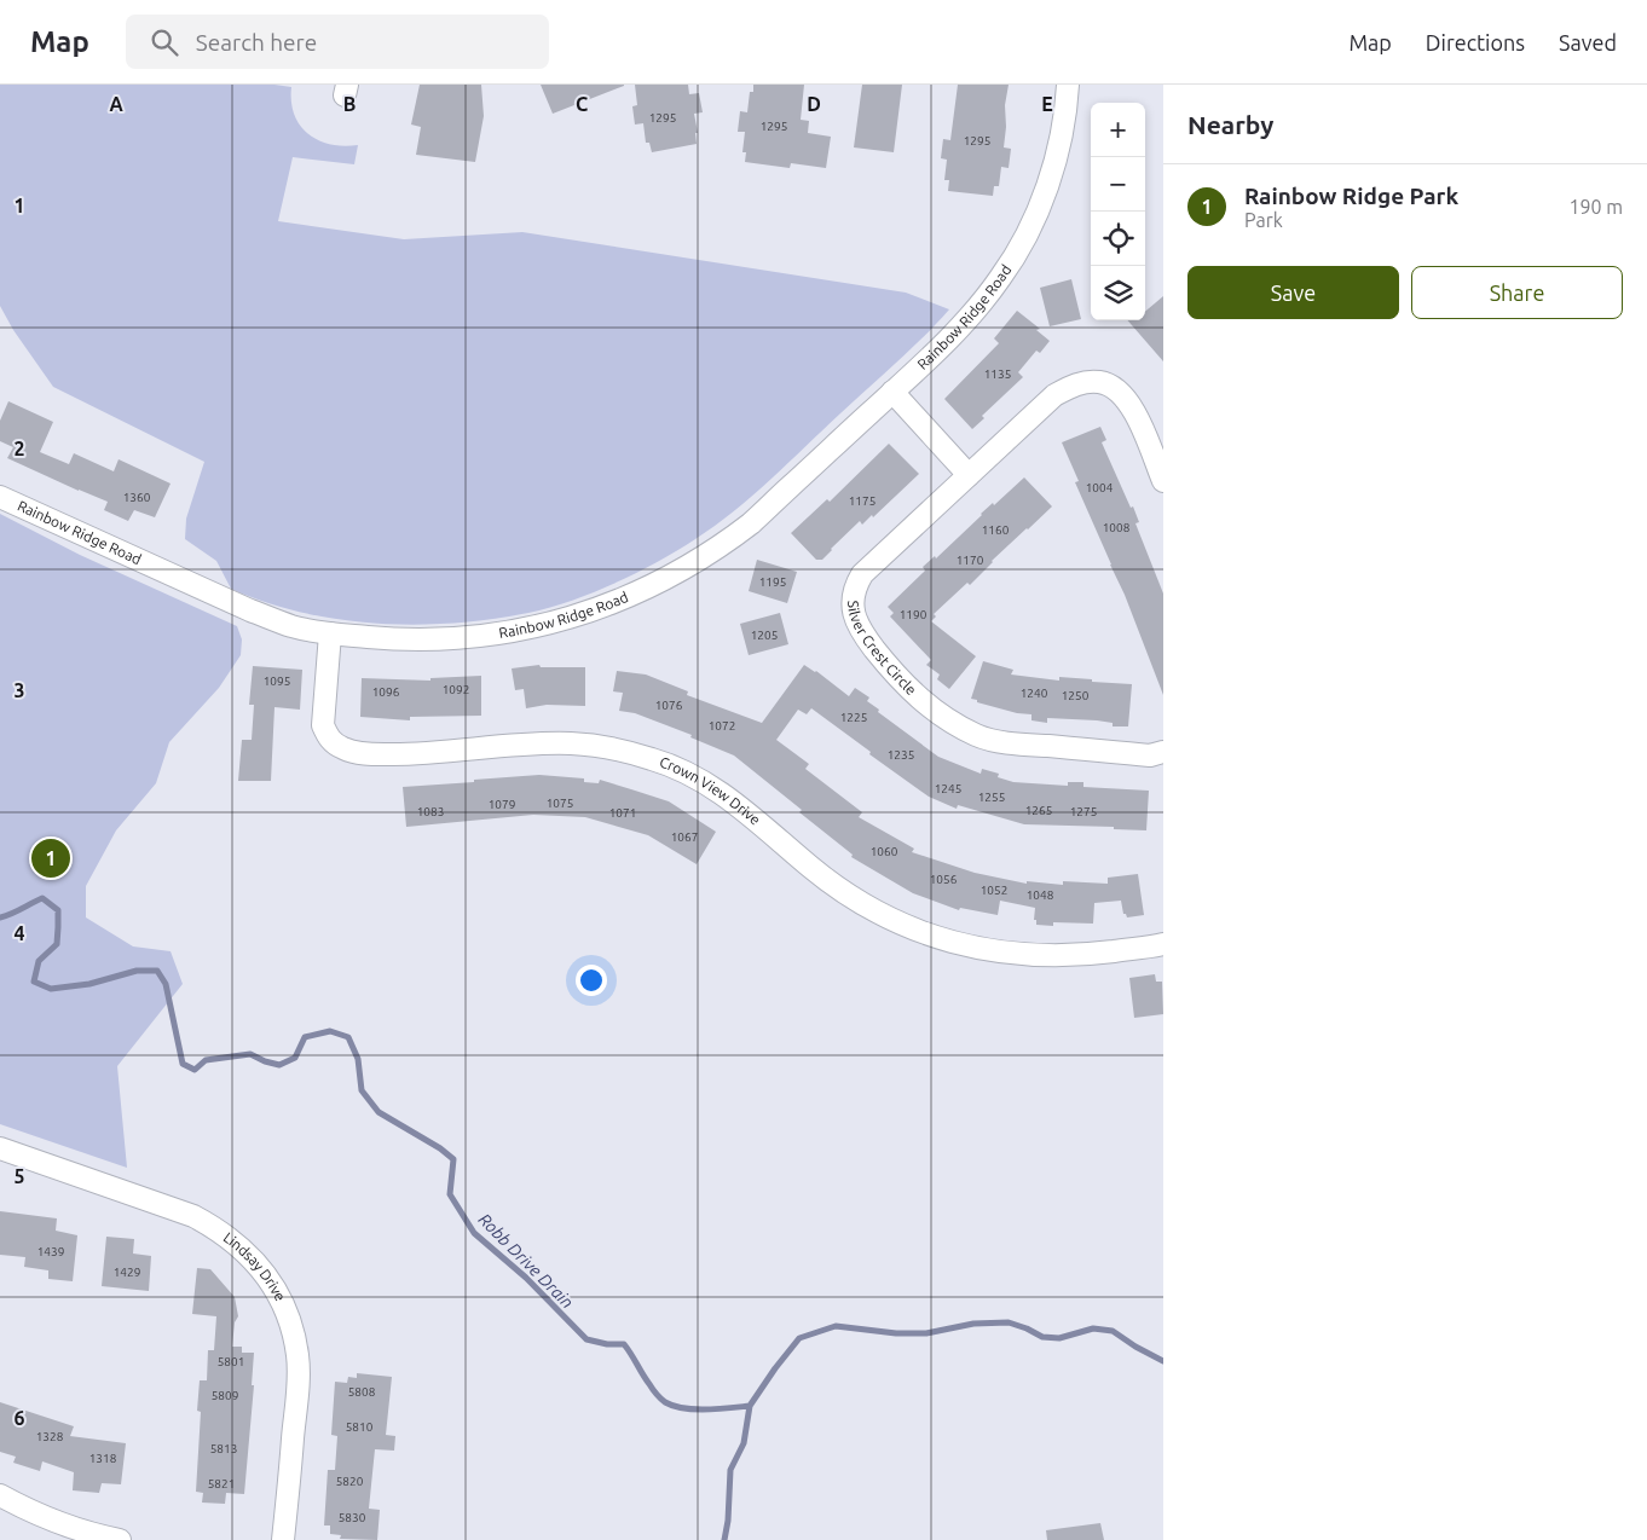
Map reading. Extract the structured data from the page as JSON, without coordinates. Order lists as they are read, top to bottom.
{
  "streets": {
    "street": [
      "Rainbow Ridge Road",
      "Silver Crest Circle",
      "Crown View Drive",
      "Lindsay Drive"
    ]
  },
  "crossings": [
    ["Rainbow Ridge Road", "Crown View Drive"]
  ],
  "water": ["Robb Drive Drain"],
  "house_numbers": [
    "1295",
    "1295",
    "1295",
    "1135",
    "1004",
    "1360",
    "1175",
    "1008",
    "1160",
    "1170",
    "1195",
    "1190",
    "1205",
    "1095",
    "1092",
    "1096",
    "1240",
    "1250",
    "1076",
    "1225",
    "1072",
    "1235",
    "1245",
    "1255",
    "1075",
    "1079",
    "1265",
    "1083",
    "1275",
    "1071",
    "1067",
    "1060",
    "1056",
    "1052",
    "1048",
    "1439",
    "1429",
    "5801",
    "5808",
    "5809",
    "5810",
    "1328",
    "5813",
    "1318",
    "5820",
    "5821",
    "5830"
  ],
  "page": {
    "header": "Map",
    "search": "Search here",
    "nav": ["Map", "Directions", "Saved"],
    "heading": "Nearby",
    "map_buttons": ["+", "−"],
    "list": [
      {
        "mark": "1",
        "name": "Rainbow Ridge Park",
        "note": "Park",
        "value": "190 m"
      }
    ],
    "buttons": ["Save", "Share"],
    "pins": "1"
  },
  "grid": {
    "columns": [
      "A",
      "B",
      "C",
      "D",
      "E"
    ],
    "rows": [
      "1",
      "2",
      "3",
      "4",
      "5",
      "6"
    ]
  }
}
